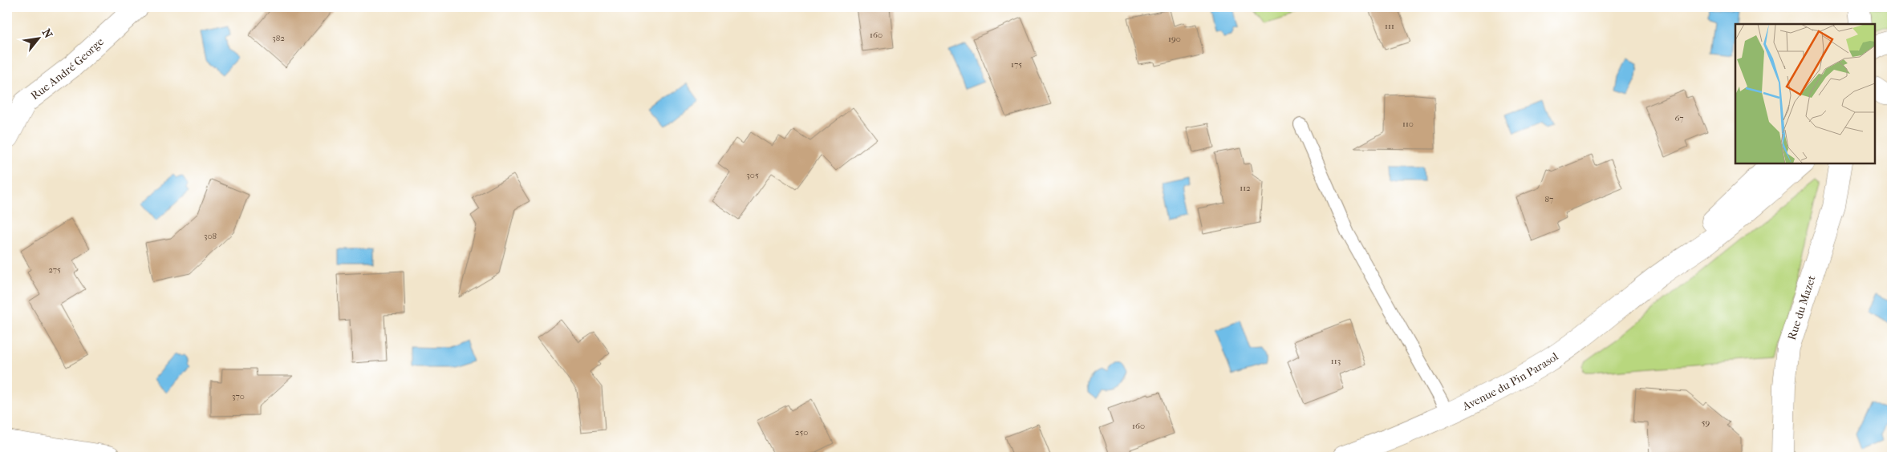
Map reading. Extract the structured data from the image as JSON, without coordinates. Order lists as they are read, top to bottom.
{
  "streets": {
    "street": ["Rue André George", "Rue du Mazet", "Avenue du Pin Parasol"]
  },
  "house_numbers": [
    "111",
    "160",
    "382",
    "190",
    "175",
    "67",
    "110",
    "305",
    "112",
    "87",
    "308",
    "275",
    "113",
    "370",
    "59",
    "160",
    "250"
  ],
  "north": "top right"
}
